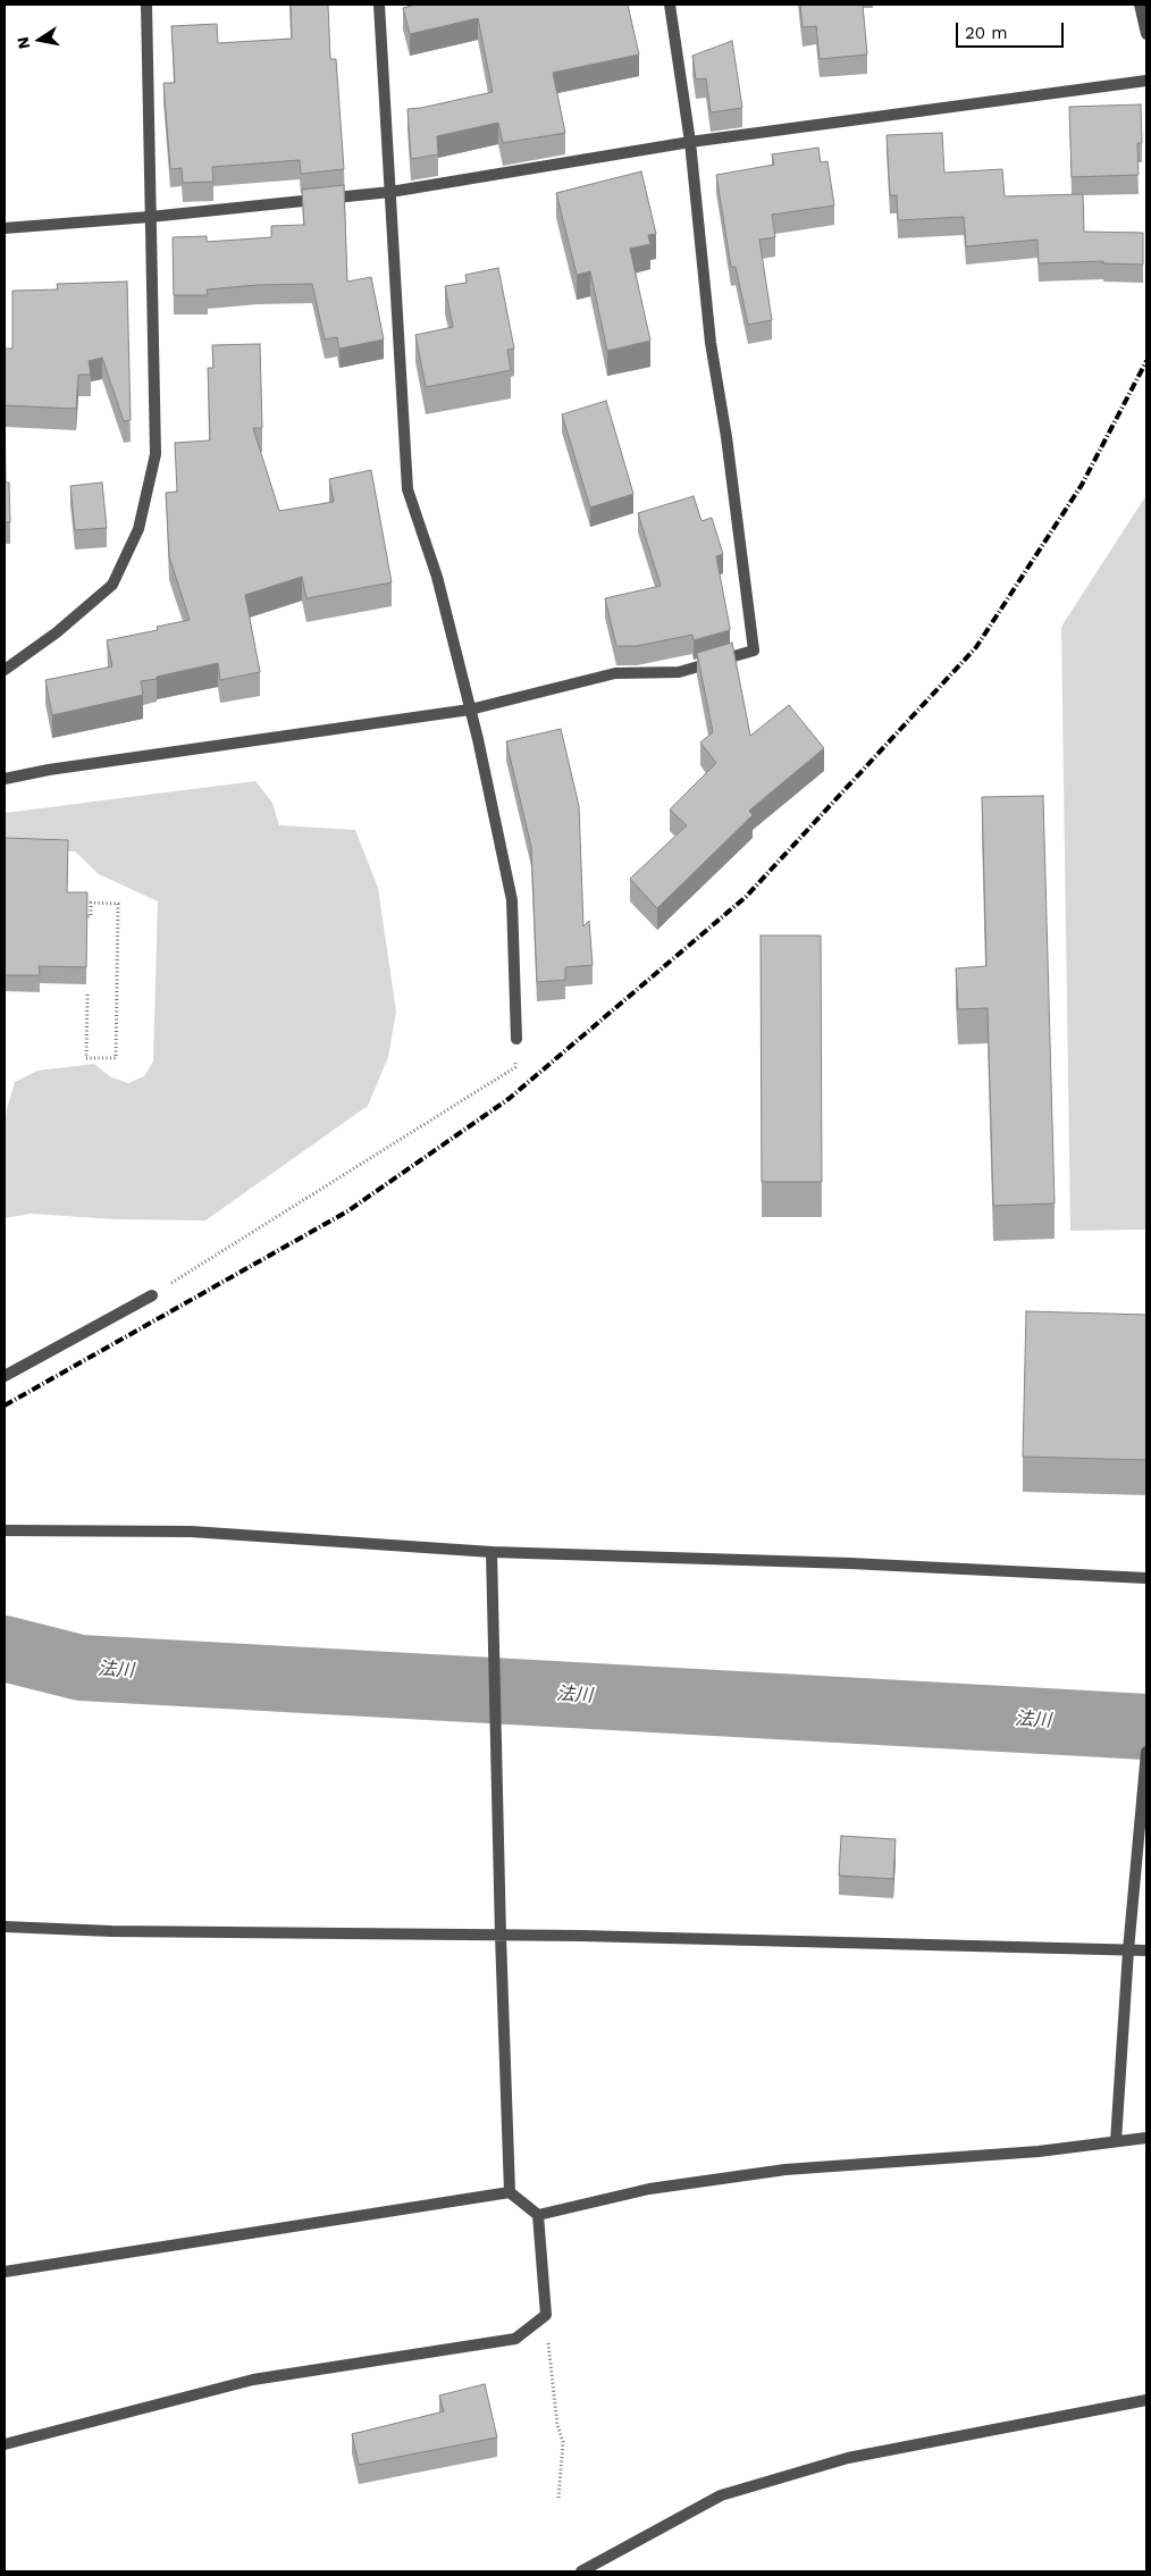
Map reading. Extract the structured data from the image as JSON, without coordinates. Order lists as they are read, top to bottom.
{
  "water": ["法川"],
  "scale_bar": "20 m",
  "north": "left"
}
